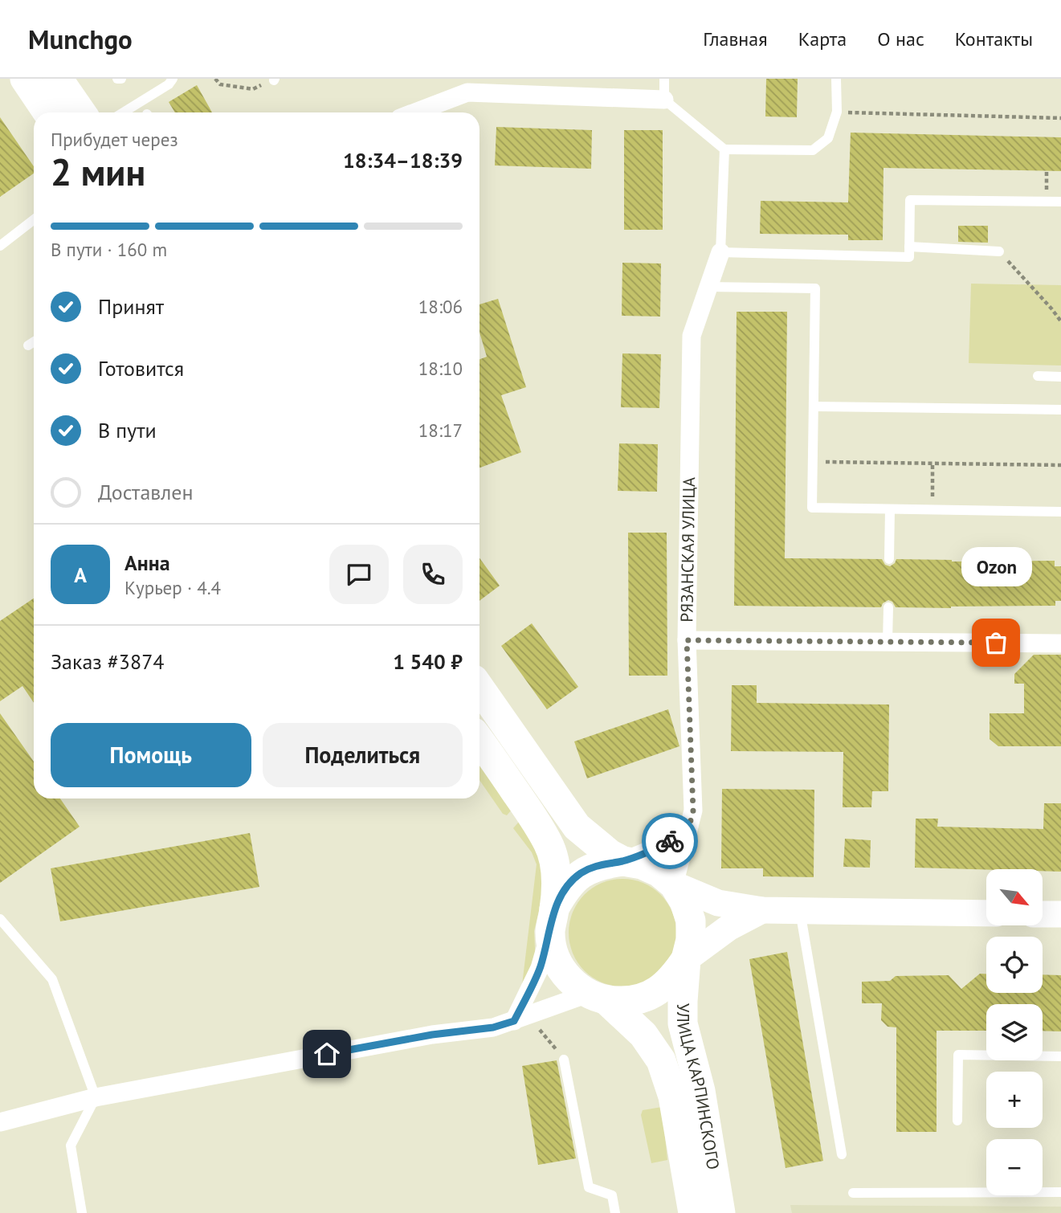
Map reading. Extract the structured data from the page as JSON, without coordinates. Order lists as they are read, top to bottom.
{
  "streets": {
    "main road": ["УЛИЦА КАРПИНСКОГО"],
    "street": ["РЯЗАНСКАЯ УЛИЦА"]
  },
  "crossings": [
    ["РЯЗАНСКАЯ УЛИЦА", "УЛИЦА КАРПИНСКОГО"]
  ],
  "places": ["Ozon"],
  "north": "bottom right",
  "page": {
    "header": "Munchgo",
    "nav": [
      "Главная",
      "Карта",
      "О нас",
      "Контакты"
    ],
    "heading": ["2 мин", "Прибудет через", "18:34–18:39"],
    "panel": [
      "Анна",
      "Курьер · 4.4",
      "Заказ #3874",
      "1 540 ₽"
    ],
    "bar": "В пути · 160 m",
    "list": [
      ["Принят", "18:06"],
      ["Готовится", "18:10"],
      ["В пути", "18:17"],
      "Доставлен"
    ],
    "round": "А",
    "bubble": "Ozon",
    "buttons": ["Помощь", "Поделиться"],
    "map_buttons": ["+", "−"]
  }
}
